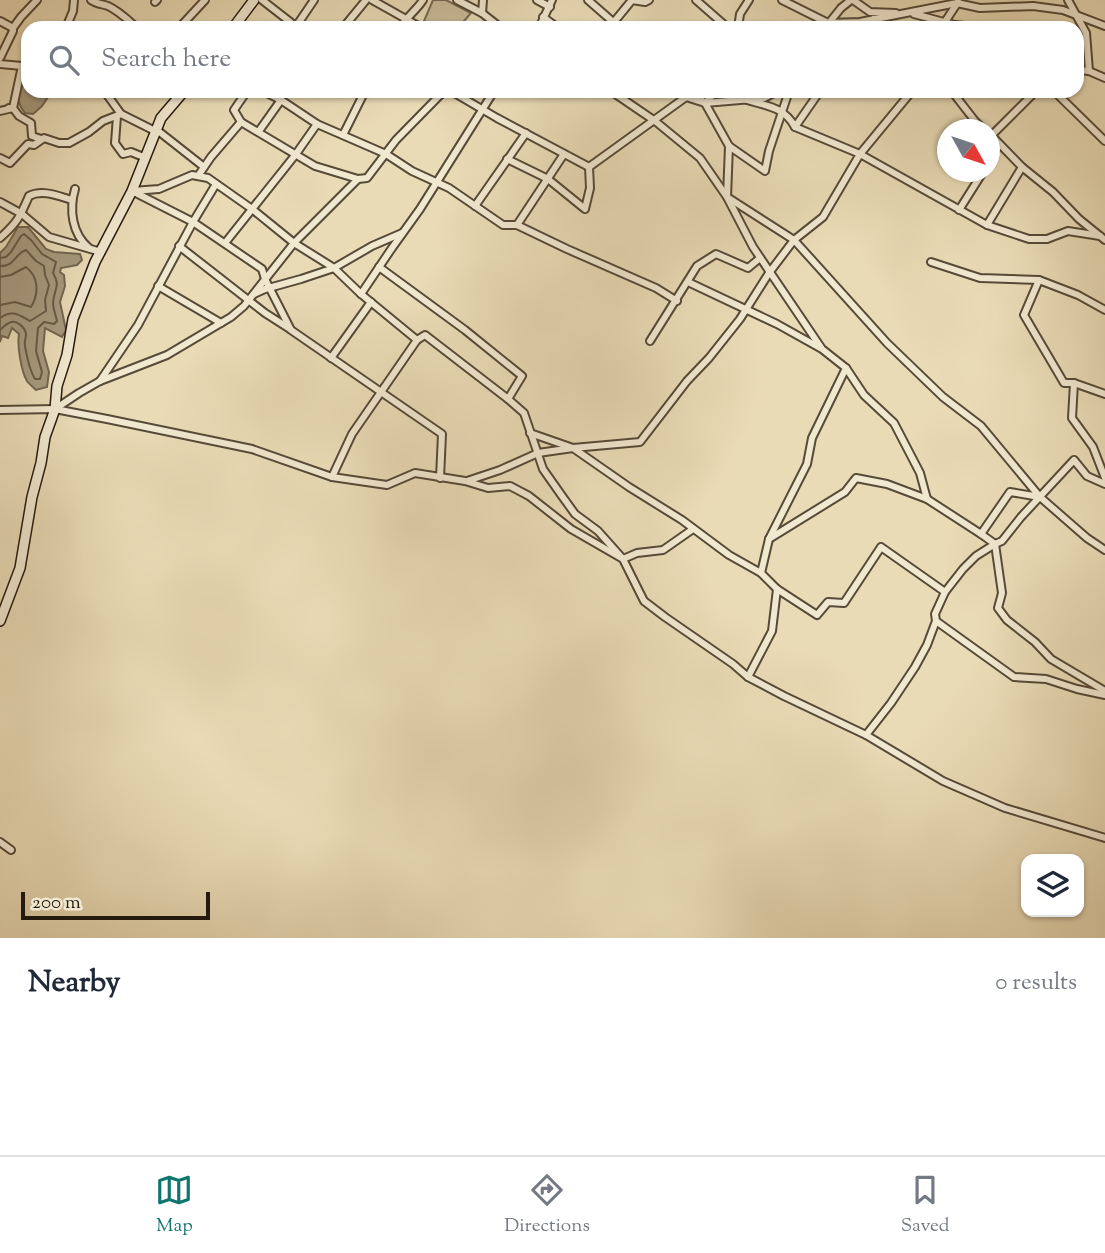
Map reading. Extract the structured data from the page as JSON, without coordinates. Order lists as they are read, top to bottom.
{
  "scale_bar": "200 m",
  "north": "bottom right",
  "page": {
    "search": "Search here",
    "scale": "200 m",
    "heading": ["Nearby", "0 results"],
    "nav": ["Map", "Directions", "Saved"]
  }
}
